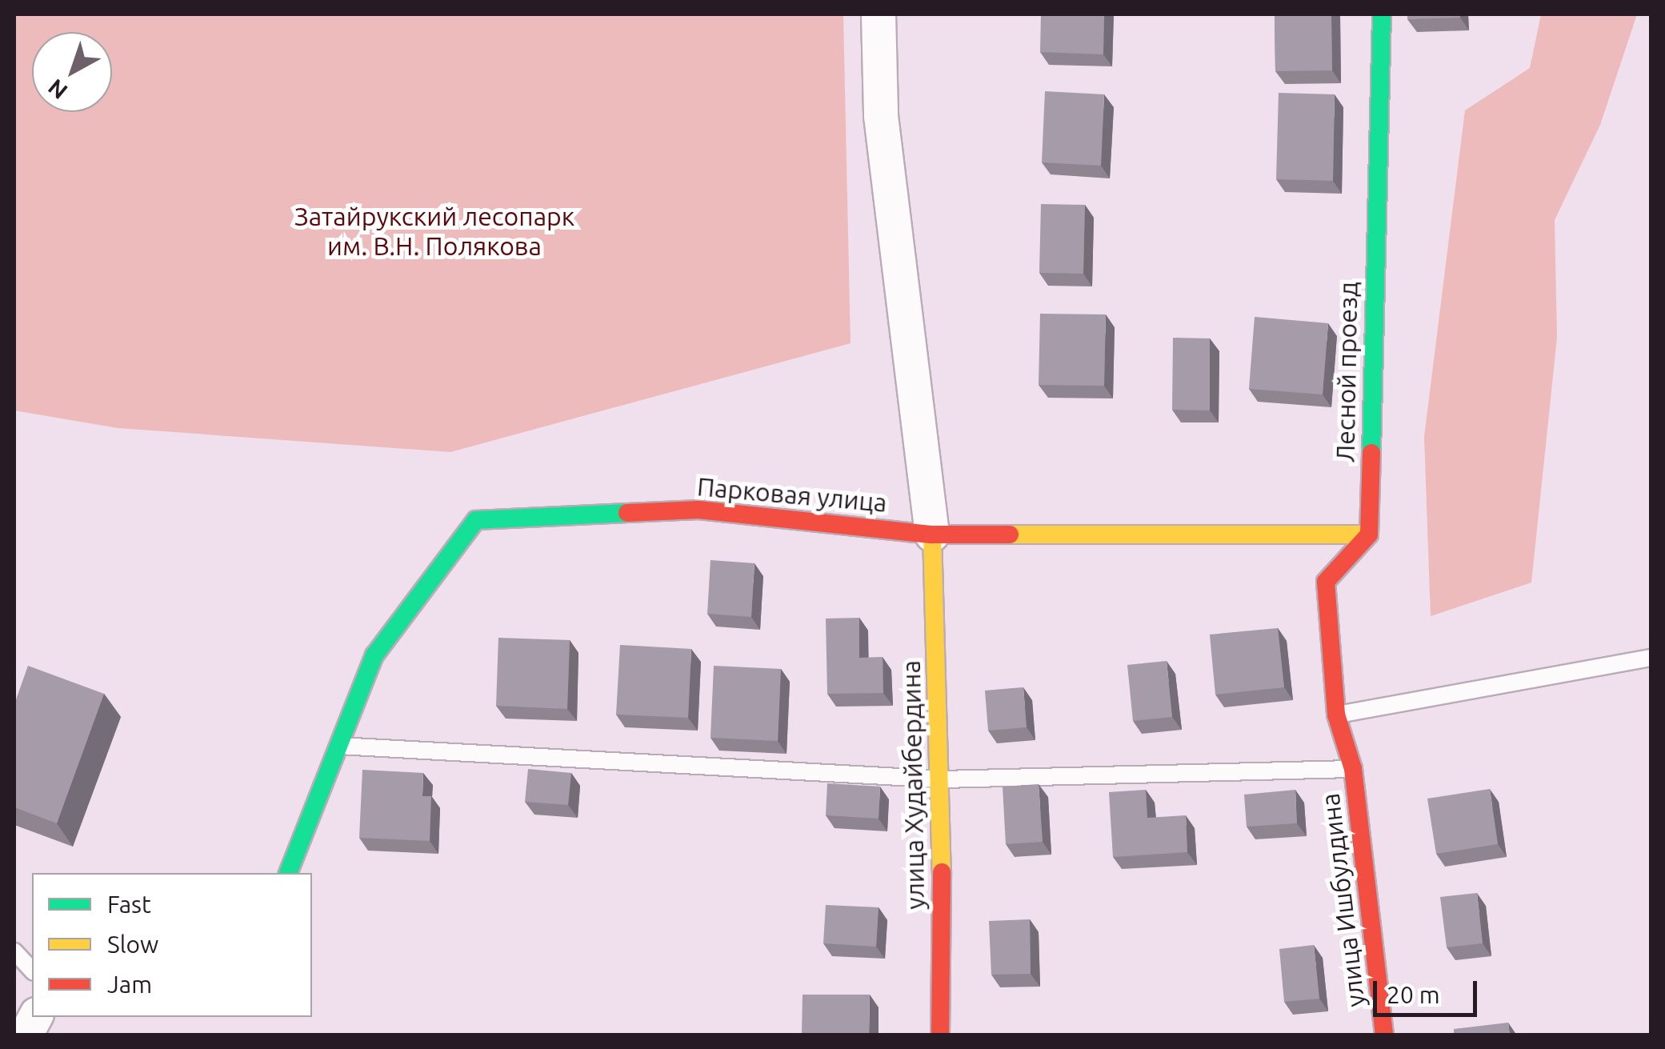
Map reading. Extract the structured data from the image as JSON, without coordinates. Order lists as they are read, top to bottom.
{
  "streets": {
    "street": [
      "Лесной проезд",
      "Парковая улица",
      "улица Худайбердина",
      "улица Ишбулдина"
    ]
  },
  "crossings": [
    ["Лесной проезд", "Парковая улица"],
    ["Парковая улица", "улица Худайбердина"]
  ],
  "parks": ["Затайрукский лесопарк им. В.Н. Полякова"],
  "legend": ["Fast", "Slow", "Jam"],
  "scale_bar": "20 m",
  "north": "bottom left"
}
